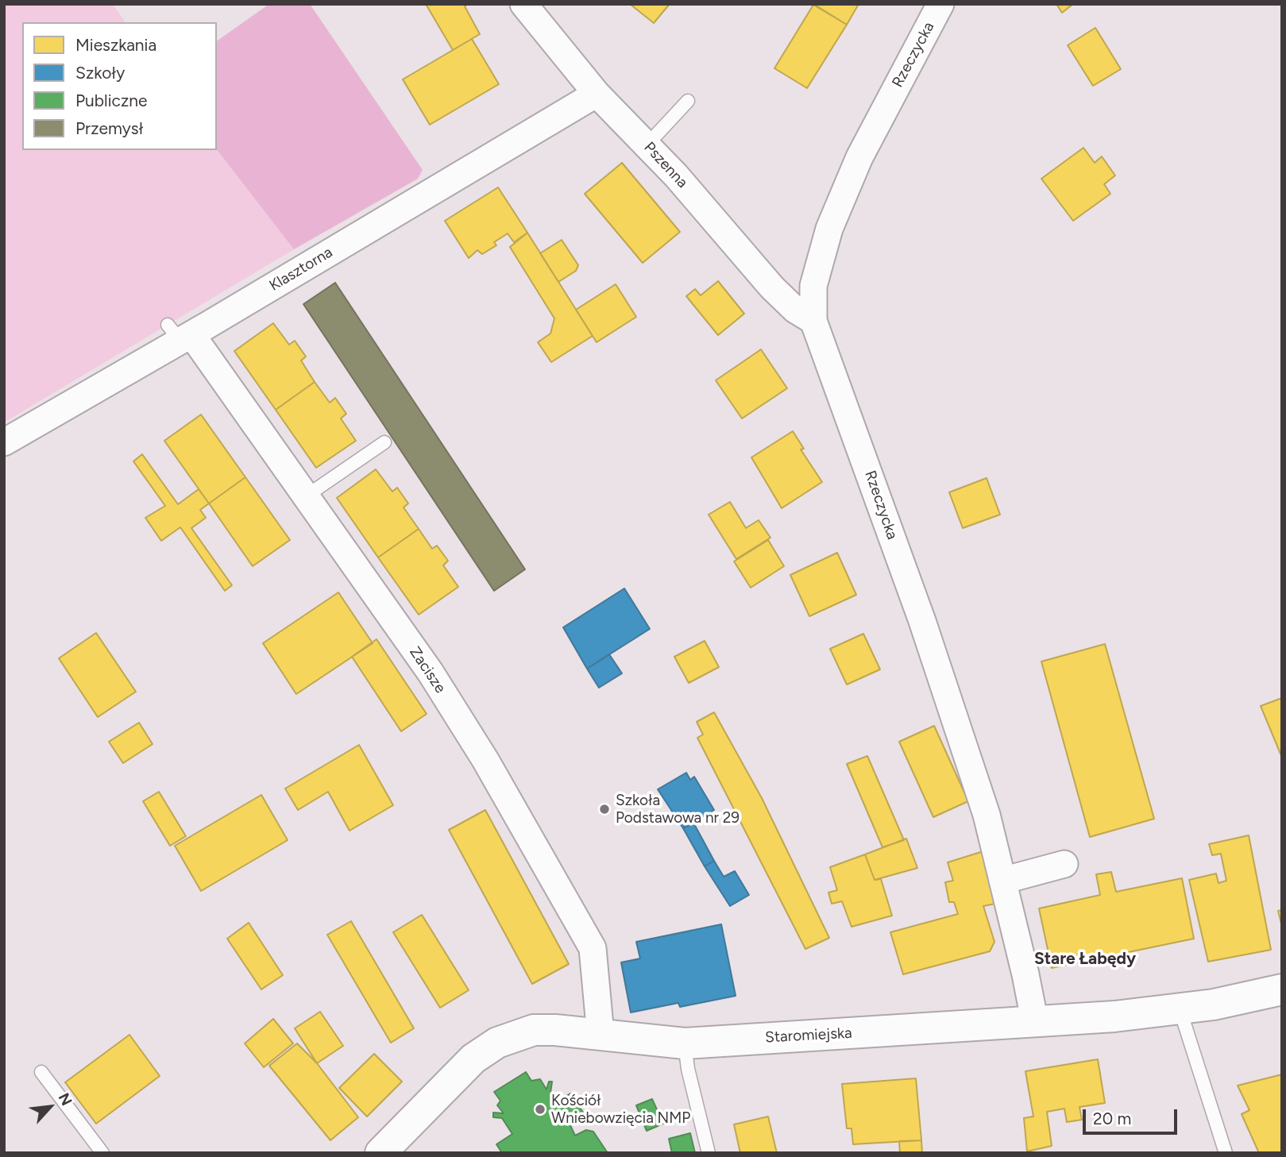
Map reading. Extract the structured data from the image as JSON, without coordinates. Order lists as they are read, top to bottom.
{
  "streets": {
    "street": [
      "Rzeczycka",
      "Pszenna",
      "Klasztorna",
      "Zacisze",
      "Staromiejska"
    ]
  },
  "crossings": [
    ["Rzeczycka", "Pszenna"],
    ["Rzeczycka", "Staromiejska"],
    ["Pszenna", "Klasztorna"],
    ["Klasztorna", "Zacisze"],
    ["Zacisze", "Staromiejska"]
  ],
  "districts": ["Stare Łabędy"],
  "places": ["Szkoła Podstawowa nr 29", "Kościół Wniebowzięcia NMP"],
  "legend": [
    "Mieszkania",
    "Szkoły",
    "Publiczne",
    "Przemysł"
  ],
  "scale_bar": "20 m",
  "north": "top right"
}
